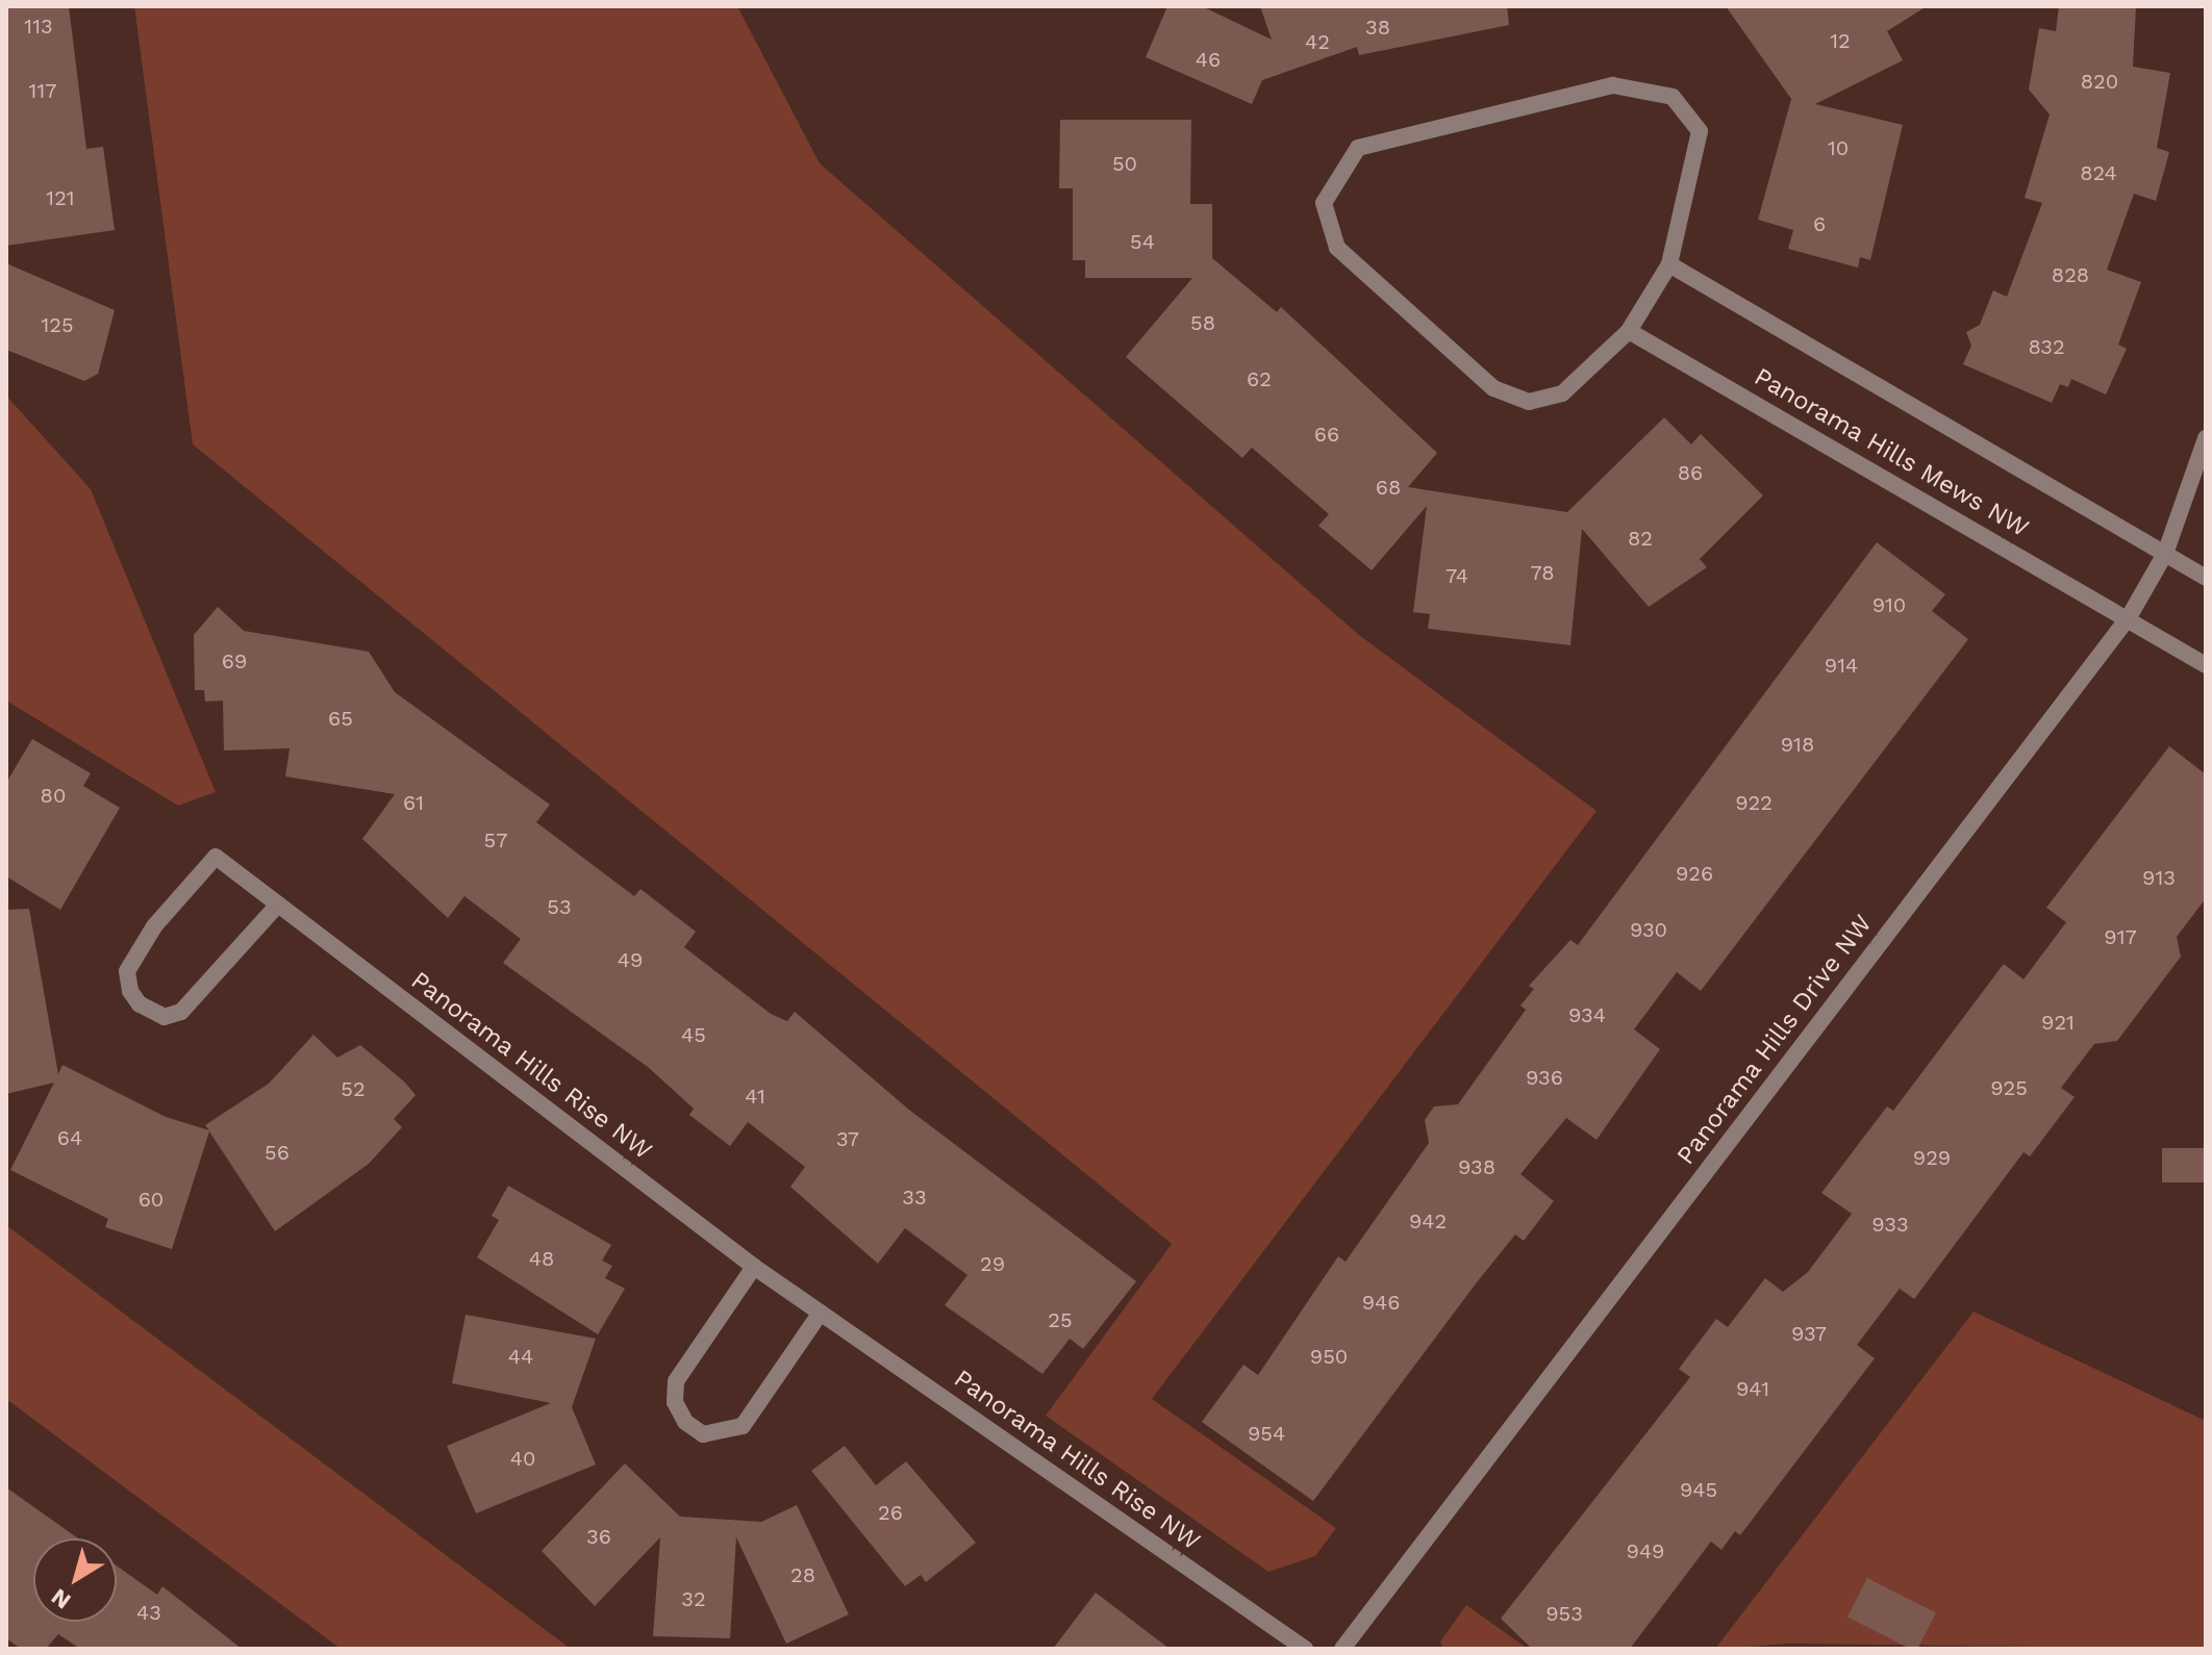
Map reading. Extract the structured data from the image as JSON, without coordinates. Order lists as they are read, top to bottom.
{
  "streets": {
    "street": ["Panorama Hills Mews NW", "Panorama Hills Drive NW", "Panorama Hills Rise NW"]
  },
  "crossings": [
    ["Panorama Hills Mews NW", "Panorama Hills Drive NW"]
  ],
  "house_numbers": [
    "113",
    "38",
    "12",
    "42",
    "46",
    "820",
    "117",
    "10",
    "50",
    "824",
    "121",
    "6",
    "54",
    "828",
    "58",
    "125",
    "832",
    "62",
    "66",
    "86",
    "68",
    "82",
    "78",
    "74",
    "910",
    "69",
    "914",
    "65",
    "918",
    "80",
    "61",
    "922",
    "57",
    "926",
    "913",
    "53",
    "930",
    "917",
    "49",
    "934",
    "921",
    "45",
    "936",
    "925",
    "52",
    "41",
    "64",
    "37",
    "56",
    "929",
    "938",
    "33",
    "60",
    "942",
    "933",
    "48",
    "29",
    "946",
    "25",
    "937",
    "44",
    "950",
    "941",
    "954",
    "40",
    "945",
    "26",
    "36",
    "949",
    "28",
    "32",
    "43",
    "953"
  ],
  "north": "bottom left"
}
